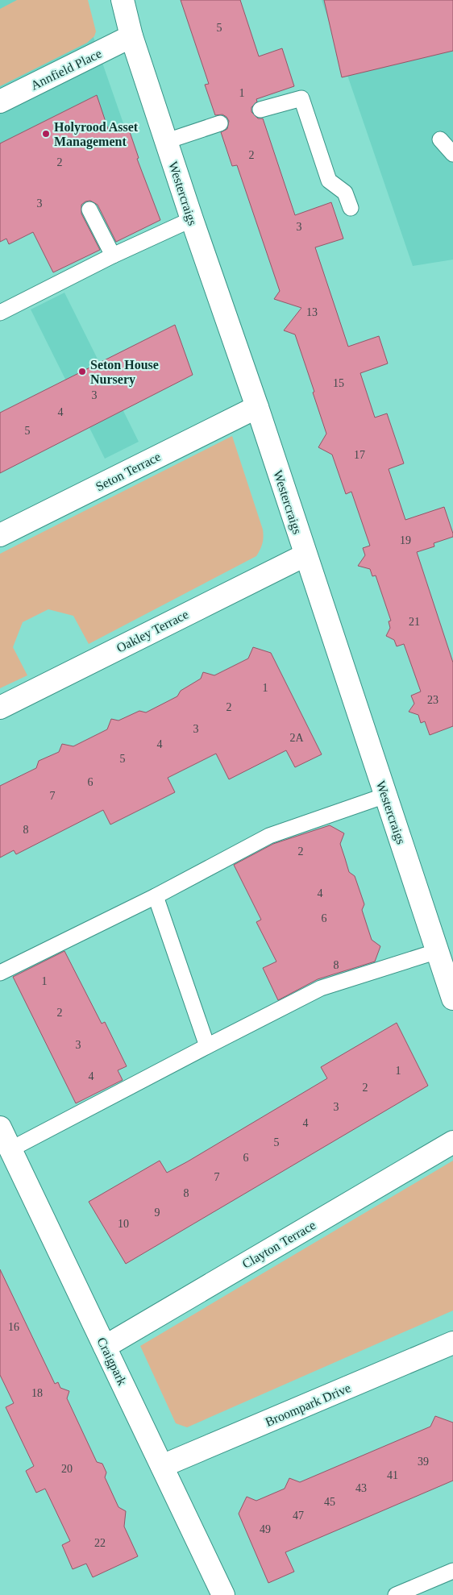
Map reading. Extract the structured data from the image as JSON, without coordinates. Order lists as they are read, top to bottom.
{
  "streets": {
    "street": [
      "Annfield Place",
      "Westercraigs",
      "Seton Terrace",
      "Oakley Terrace",
      "Clayton Terrace",
      "Craigpark",
      "Broompark Drive"
    ]
  },
  "crossings": [
    ["Annfield Place", "Westercraigs"],
    ["Westercraigs", "Seton Terrace"],
    ["Westercraigs", "Oakley Terrace"],
    ["Clayton Terrace", "Craigpark"],
    ["Craigpark", "Broompark Drive"]
  ],
  "places": ["Holyrood Asset Management", "Seton House Nursery"],
  "house_numbers": [
    "5",
    "1",
    "2",
    "2",
    "3",
    "3",
    "13",
    "15",
    "3",
    "4",
    "5",
    "17",
    "19",
    "21",
    "1",
    "23",
    "2",
    "3",
    "2A",
    "4",
    "5",
    "6",
    "7",
    "8",
    "2",
    "4",
    "6",
    "8",
    "1",
    "2",
    "3",
    "1",
    "4",
    "2",
    "3",
    "4",
    "5",
    "6",
    "7",
    "8",
    "9",
    "10",
    "16",
    "18",
    "39",
    "20",
    "41",
    "43",
    "45",
    "47",
    "49",
    "22"
  ]
}
